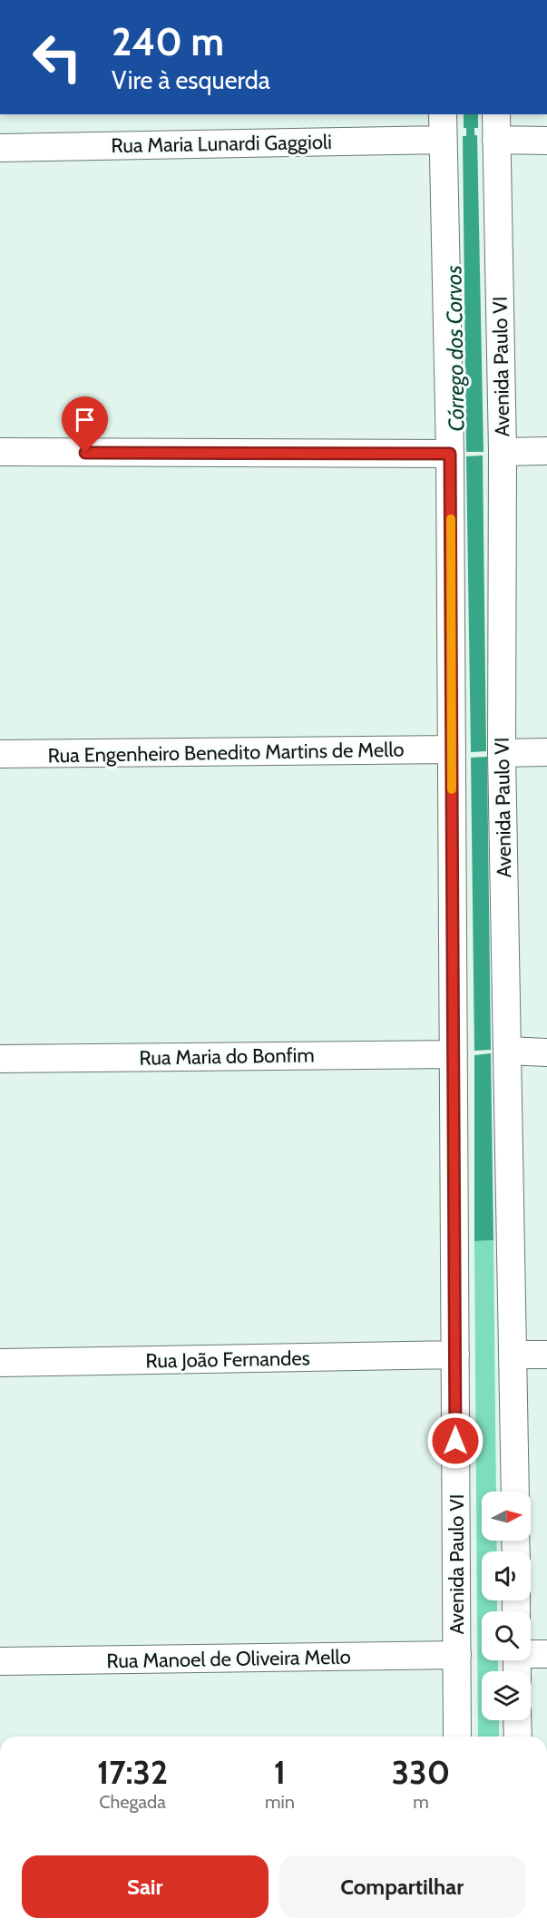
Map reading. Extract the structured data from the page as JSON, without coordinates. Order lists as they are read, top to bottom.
{
  "streets": {
    "street": [
      "Rua Maria Lunardi Gaggioli",
      "Avenida Paulo VI",
      "Rua Engenheiro Benedito Martins de Mello",
      "Rua Maria do Bonfim",
      "Rua João Fernandes",
      "Rua Manoel de Oliveira Mello"
    ]
  },
  "crossings": [
    ["Rua Maria Lunardi Gaggioli", "Avenida Paulo VI"],
    ["Avenida Paulo VI", "Rua Engenheiro Benedito Martins de Mello"],
    ["Avenida Paulo VI", "Rua Maria do Bonfim"],
    ["Avenida Paulo VI", "Rua João Fernandes"],
    ["Avenida Paulo VI", "Rua Manoel de Oliveira Mello"]
  ],
  "water": ["Córrego dos Corvos"],
  "north": "right",
  "page": {
    "turn": ["240 m", "Vire à esquerda"],
    "eta": [
      "17:32",
      "Chegada",
      "1",
      "min",
      "330",
      "m"
    ],
    "buttons": ["Sair", "Compartilhar"]
  }
}
